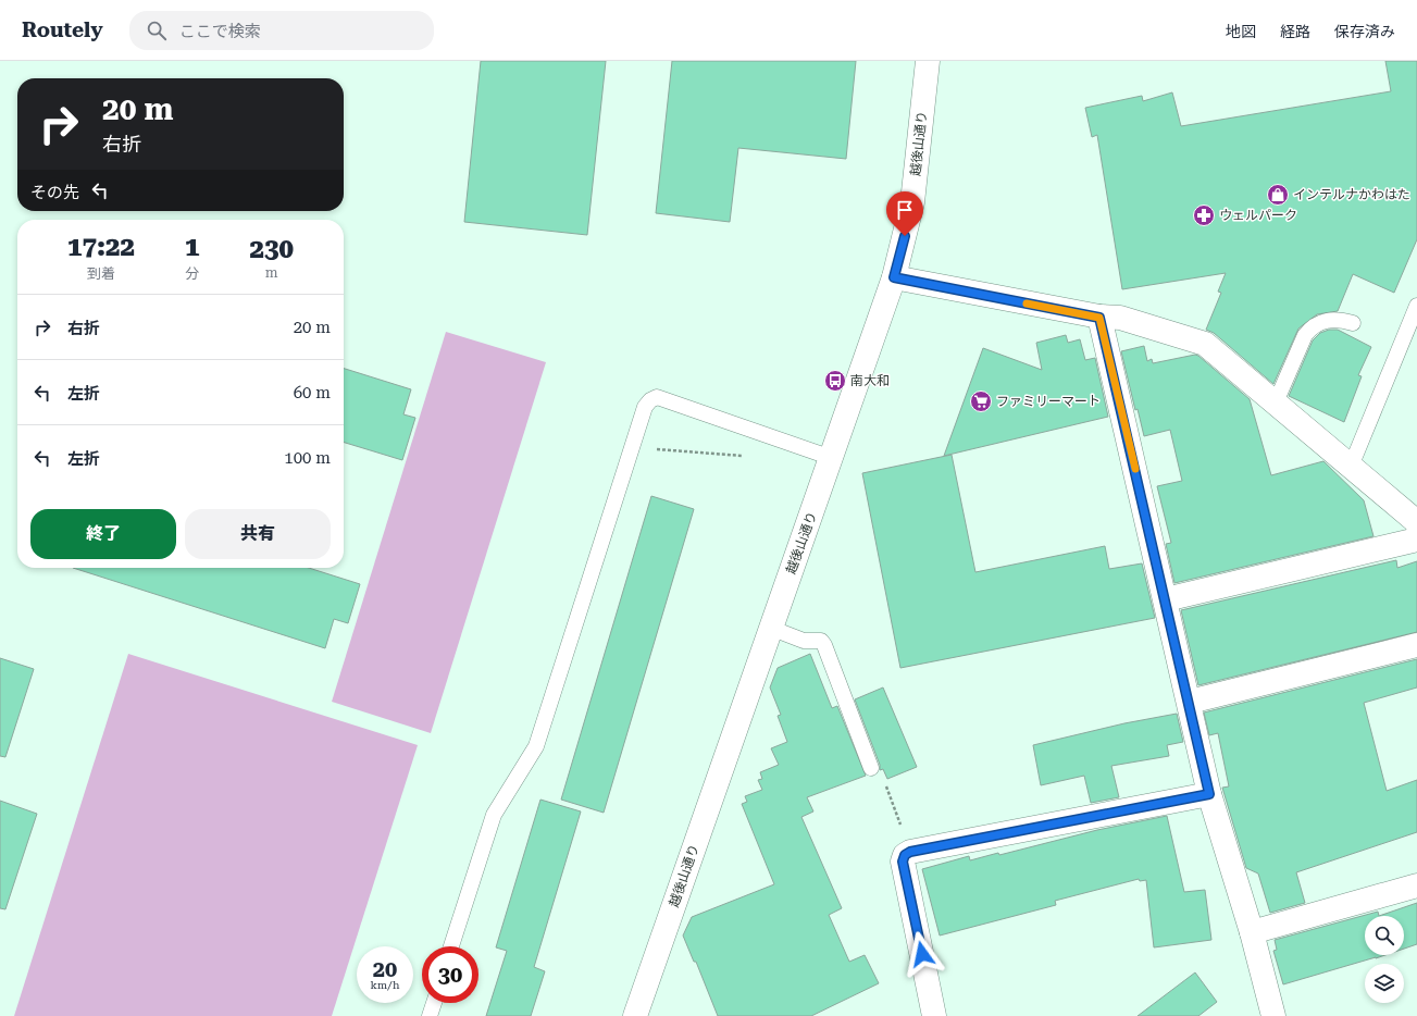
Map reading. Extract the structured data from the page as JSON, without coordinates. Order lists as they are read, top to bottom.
{
  "streets": {
    "street": ["越後山通り"]
  },
  "places": {
    "shop": ["インテルナかわはた"],
    "pharmacy": ["ウェルパーク"],
    "bus stop": ["南大和"],
    "supermarket": ["ファミリーマート"]
  },
  "page": {
    "header": "Routely",
    "search": "ここで検索",
    "nav": ["地図", "経路", "保存済み"],
    "turn": ["20 m", "右折"],
    "then": "その先",
    "eta": [
      "17:22",
      "到着",
      "1",
      "分",
      "230",
      "m"
    ],
    "list": [
      {
        "name": "右折",
        "value": "20 m"
      },
      {
        "name": "左折",
        "value": "60 m"
      },
      {
        "name": "左折",
        "value": "100 m"
      }
    ],
    "buttons": ["終了", "共有"],
    "speed": "20 km/h",
    "limit": "30"
  }
}
